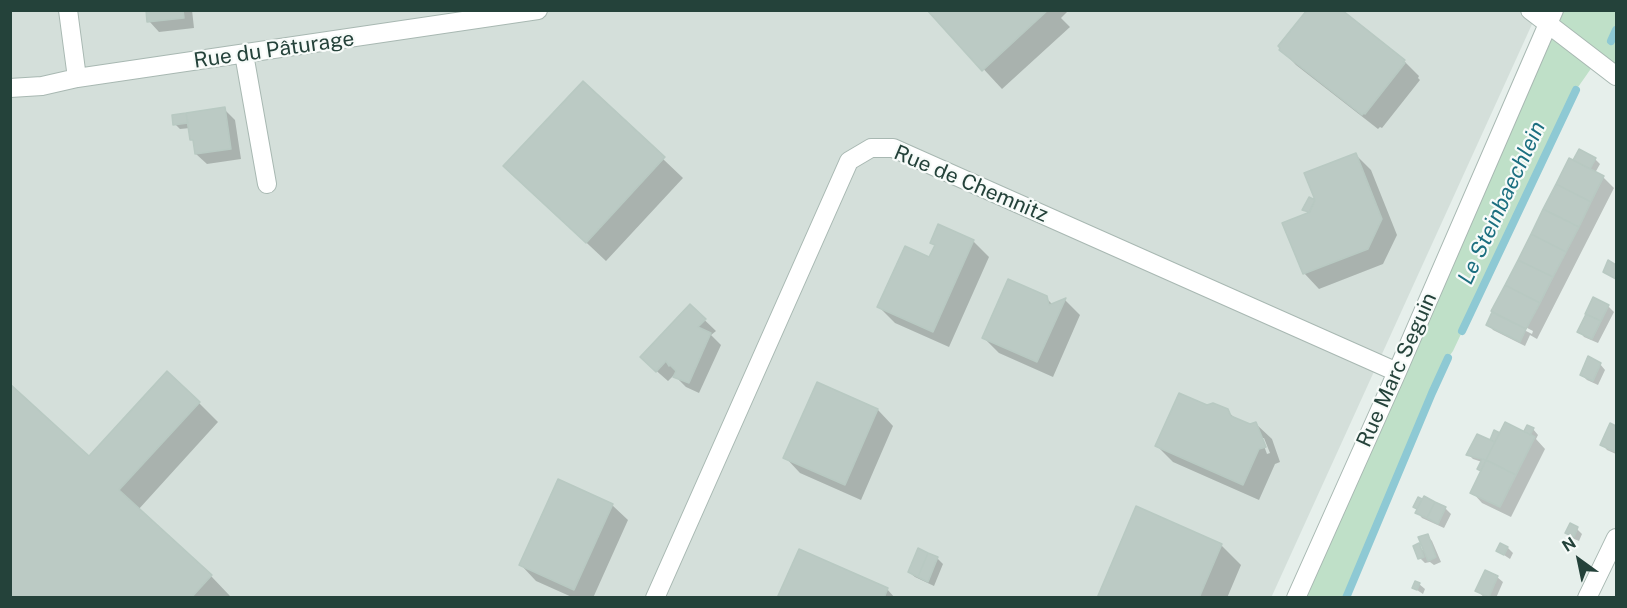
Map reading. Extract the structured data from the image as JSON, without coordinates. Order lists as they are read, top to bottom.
{
  "streets": {
    "street": ["Rue du Pâturage", "Rue de Chemnitz", "Rue Marc Seguin"]
  },
  "crossings": [
    ["Rue de Chemnitz", "Rue Marc Seguin"]
  ],
  "water": ["Le Steinbaechlein"],
  "north": "top left"
}
